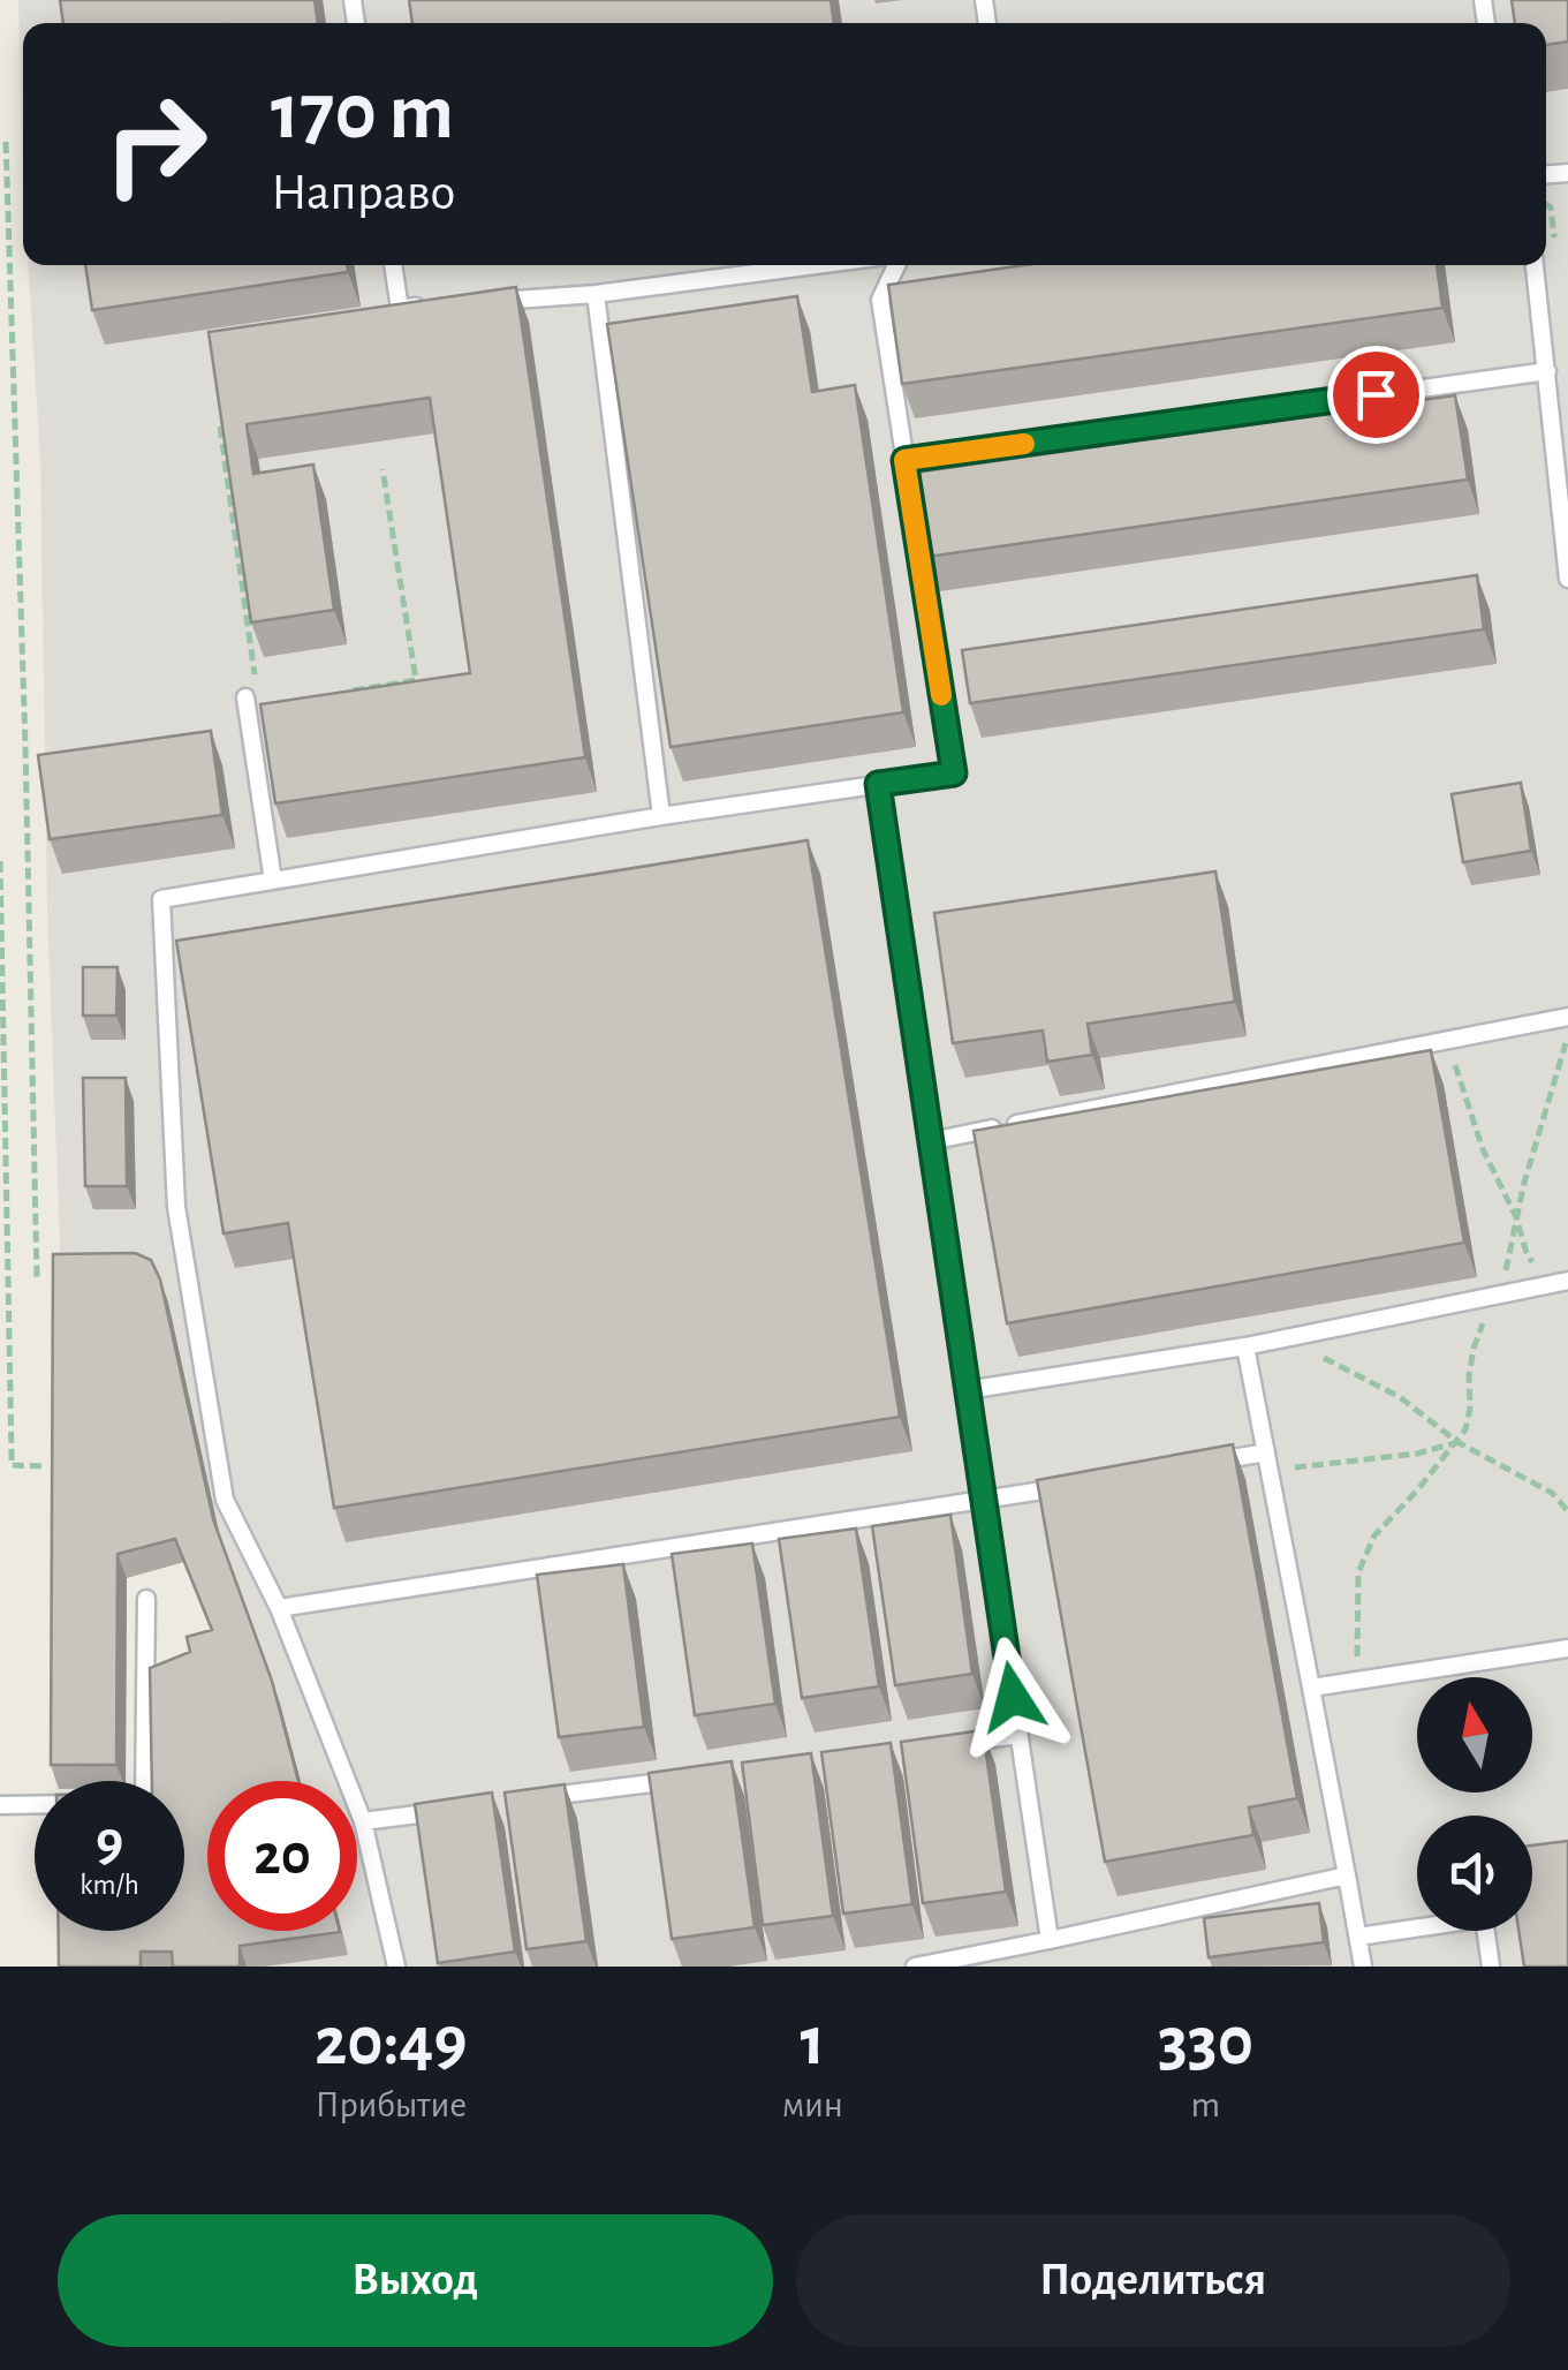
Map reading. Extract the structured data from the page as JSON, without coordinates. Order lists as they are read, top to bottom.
{
  "north": "top",
  "page": {
    "turn": ["170 m", "Направо"],
    "speed": "9 km/h",
    "limit": "20",
    "eta": [
      "20:49",
      "Прибытие",
      "1",
      "мин",
      "330",
      "m"
    ],
    "buttons": ["Выход", "Поделиться"]
  }
}
